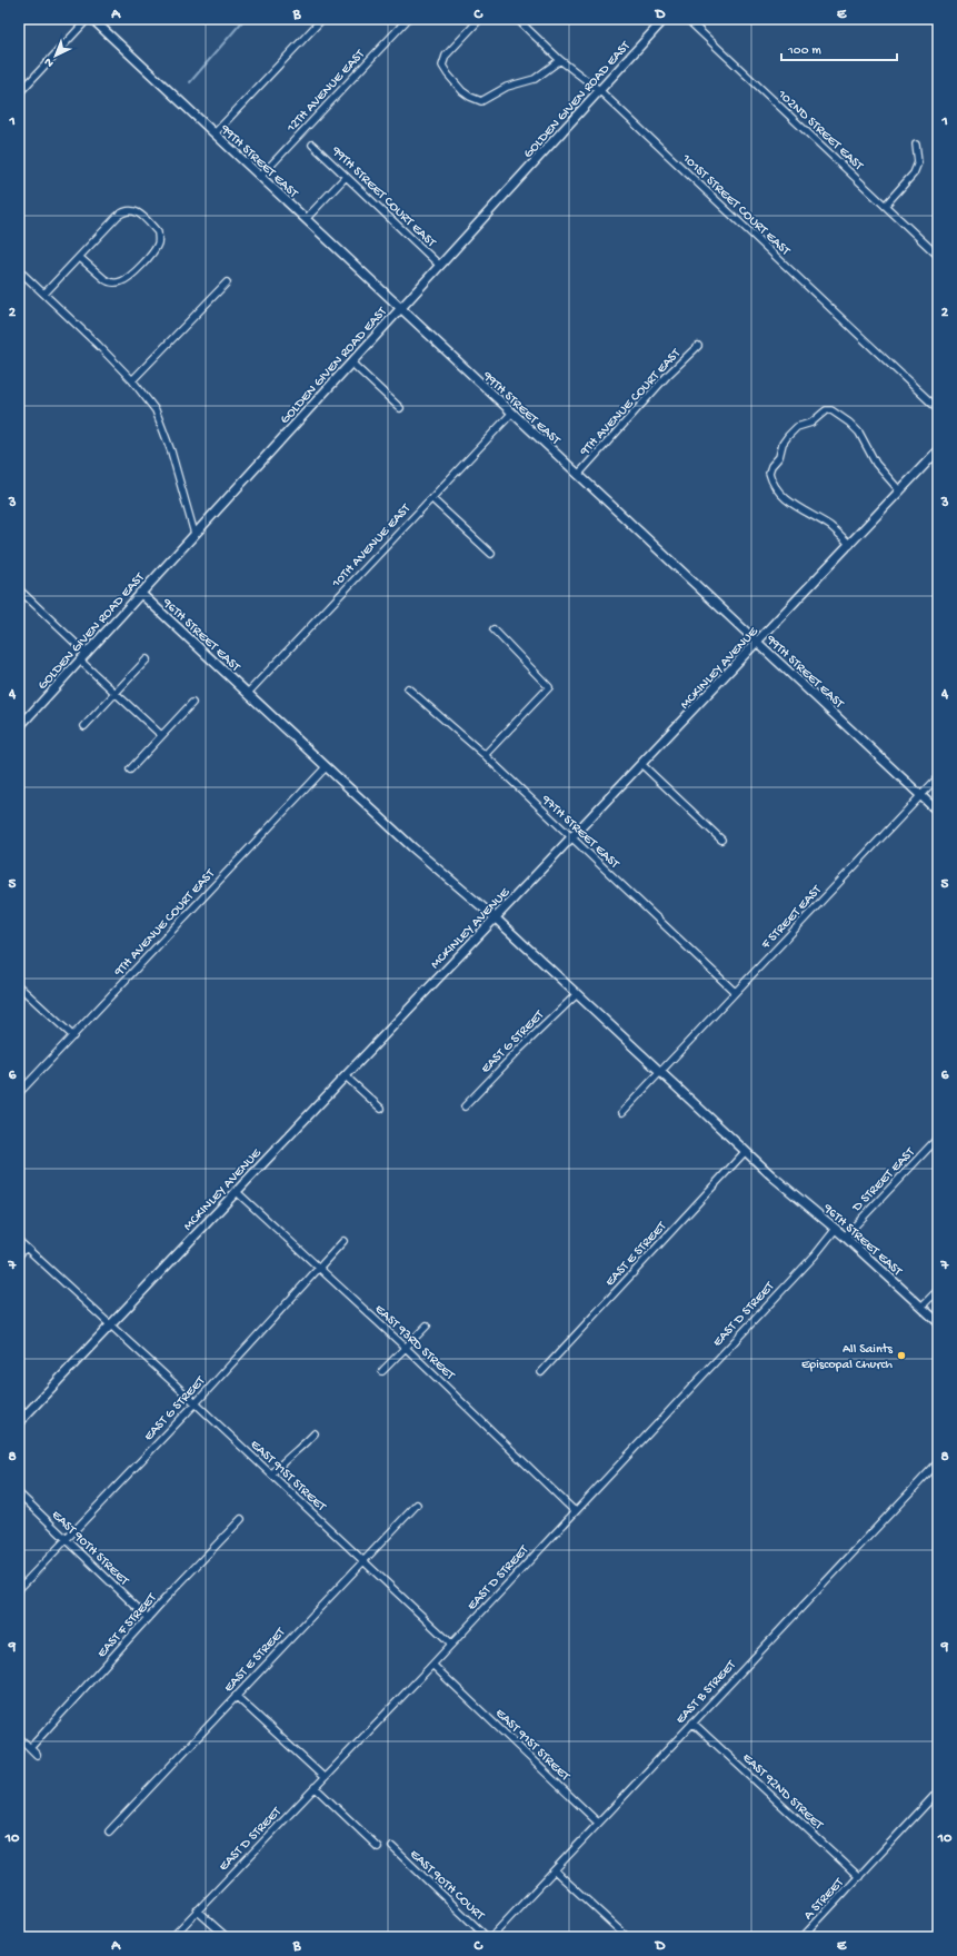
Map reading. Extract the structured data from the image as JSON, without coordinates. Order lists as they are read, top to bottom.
{
  "streets": {
    "street": [
      "12TH AVENUE EAST",
      "GOLDEN GIVEN ROAD EAST",
      "102ND STREET EAST",
      "99TH STREET EAST",
      "99TH STREET COURT EAST",
      "101ST STREET COURT EAST",
      "9TH AVENUE COURT EAST",
      "10TH AVENUE EAST",
      "96TH STREET EAST",
      "MCKINLEY AVENUE",
      "97TH STREET EAST",
      "F STREET EAST",
      "EAST G STREET",
      "D STREET EAST",
      "EAST E STREET",
      "EAST D STREET",
      "EAST 93RD STREET",
      "EAST 91ST STREET",
      "EAST 90TH STREET",
      "EAST F STREET",
      "EAST B STREET",
      "EAST 92ND STREET",
      "EAST 90TH COURT",
      "A STREET"
    ]
  },
  "crossings": [
    ["12TH AVENUE EAST", "99TH STREET EAST"],
    ["GOLDEN GIVEN ROAD EAST", "99TH STREET EAST"],
    ["GOLDEN GIVEN ROAD EAST", "99TH STREET COURT EAST"],
    ["GOLDEN GIVEN ROAD EAST", "101ST STREET COURT EAST"],
    ["GOLDEN GIVEN ROAD EAST", "96TH STREET EAST"],
    ["99TH STREET EAST", "9TH AVENUE COURT EAST"],
    ["99TH STREET EAST", "10TH AVENUE EAST"],
    ["99TH STREET EAST", "MCKINLEY AVENUE"],
    ["99TH STREET EAST", "F STREET EAST"],
    ["9TH AVENUE COURT EAST", "96TH STREET EAST"],
    ["10TH AVENUE EAST", "96TH STREET EAST"],
    ["96TH STREET EAST", "MCKINLEY AVENUE"],
    ["96TH STREET EAST", "F STREET EAST"],
    ["96TH STREET EAST", "EAST G STREET"],
    ["96TH STREET EAST", "D STREET EAST"],
    ["96TH STREET EAST", "EAST E STREET"],
    ["96TH STREET EAST", "EAST D STREET"],
    ["MCKINLEY AVENUE", "97TH STREET EAST"],
    ["MCKINLEY AVENUE", "EAST 93RD STREET"],
    ["MCKINLEY AVENUE", "EAST 91ST STREET"],
    ["97TH STREET EAST", "F STREET EAST"],
    ["EAST G STREET", "EAST 93RD STREET"],
    ["EAST G STREET", "EAST 91ST STREET"],
    ["EAST G STREET", "EAST 90TH STREET"],
    ["EAST E STREET", "EAST 91ST STREET"],
    ["EAST D STREET", "EAST 93RD STREET"],
    ["EAST D STREET", "EAST 91ST STREET"],
    ["EAST 91ST STREET", "EAST B STREET"],
    ["EAST 90TH STREET", "EAST F STREET"],
    ["EAST B STREET", "EAST 92ND STREET"],
    ["EAST 92ND STREET", "A STREET"]
  ],
  "places": ["All Saints Episcopal Church"],
  "scale_bar": "100 m",
  "north": "bottom left",
  "grid": {
    "columns": [
      "A",
      "B",
      "C",
      "D",
      "E"
    ],
    "rows": [
      "1",
      "2",
      "3",
      "4",
      "5",
      "6",
      "7",
      "8",
      "9",
      "10"
    ]
  }
}
